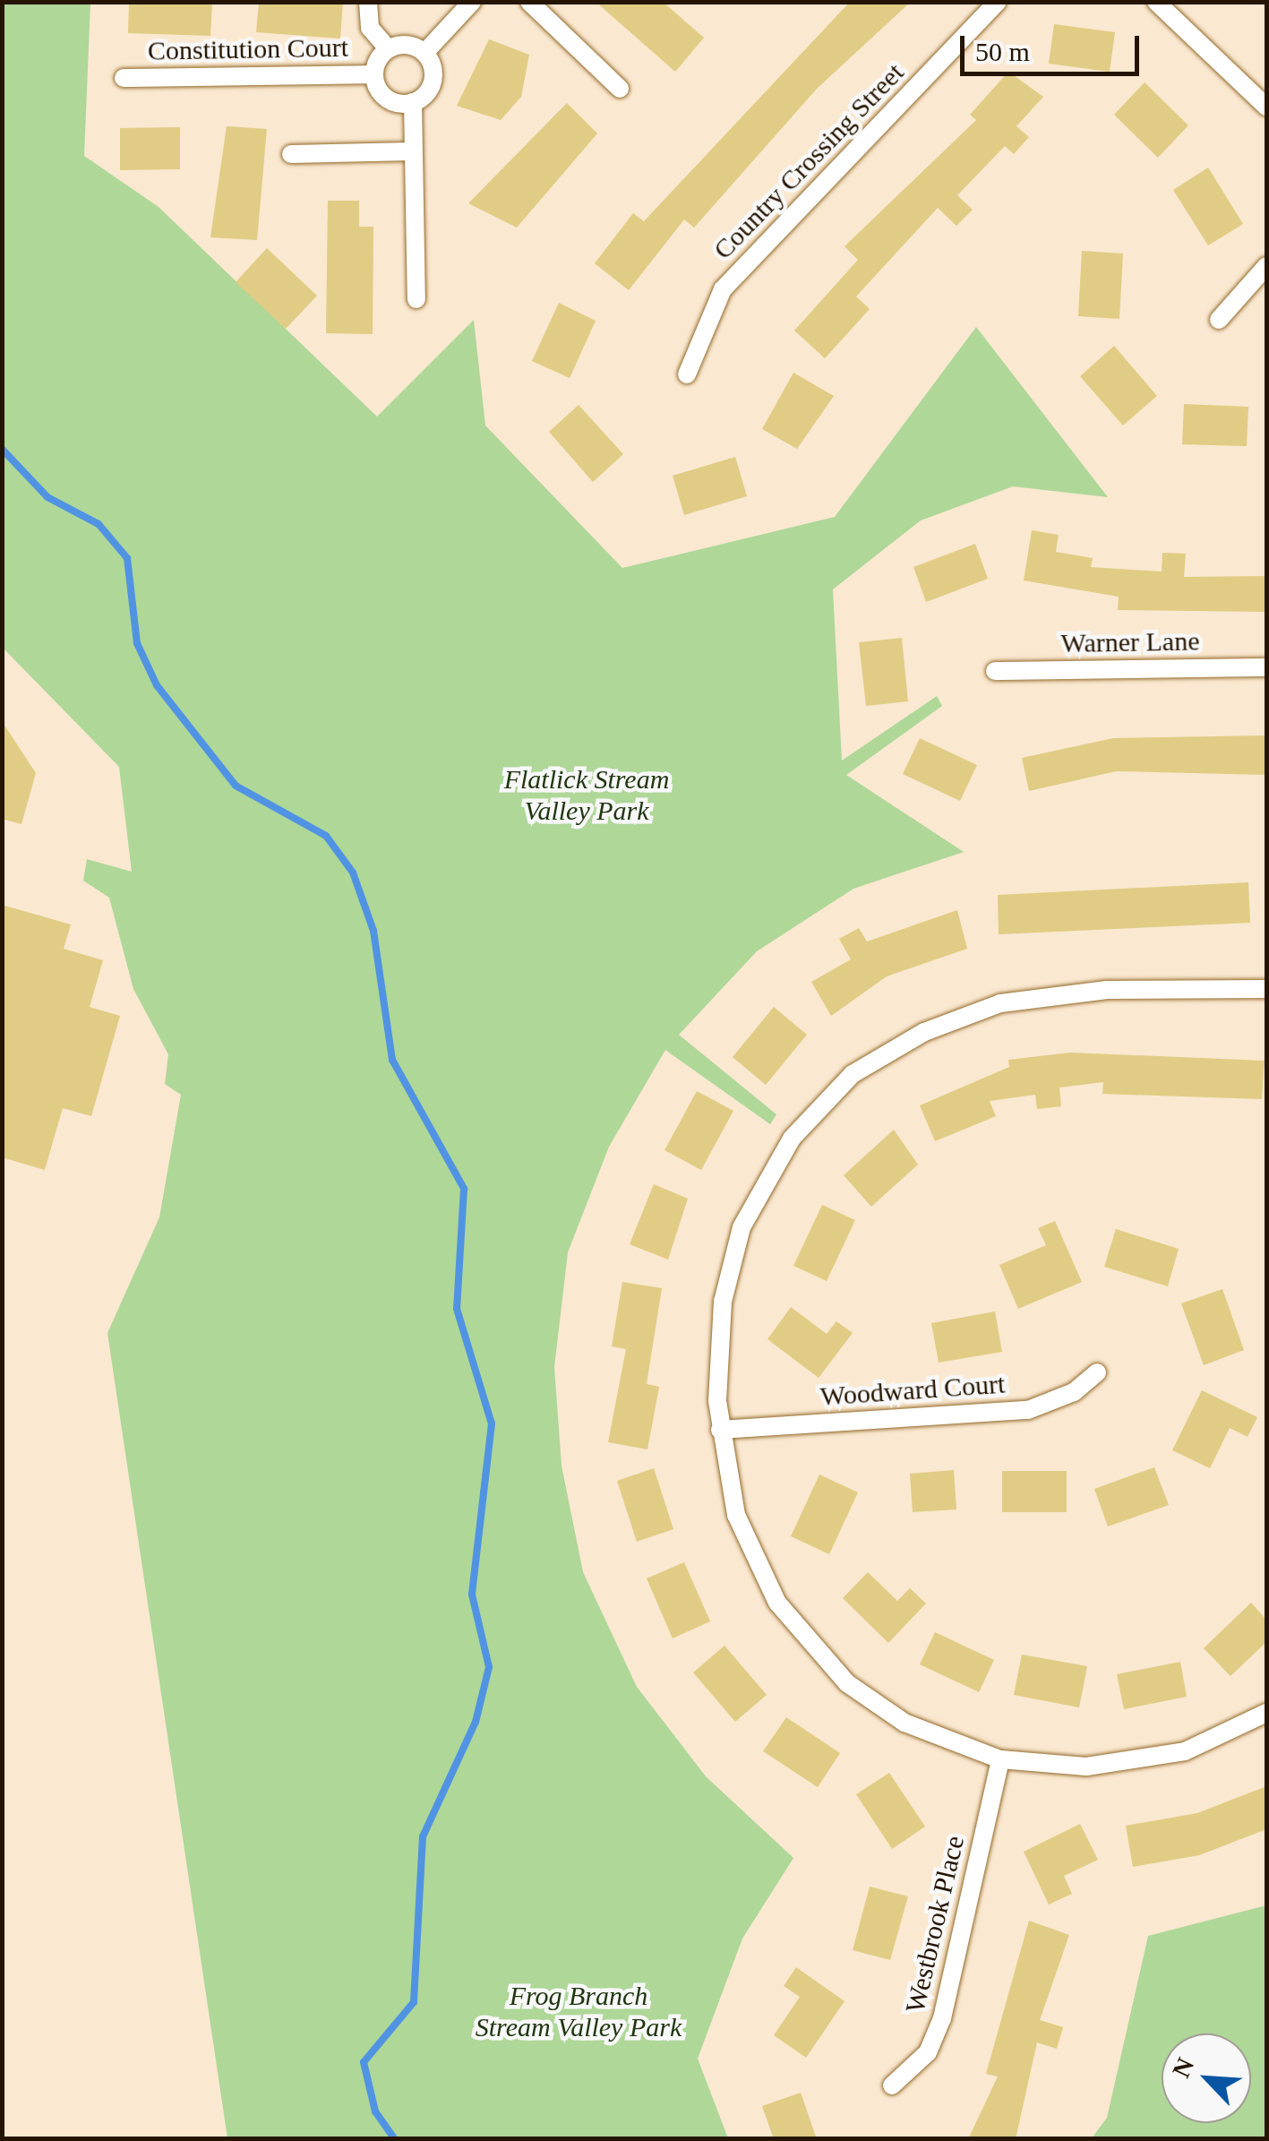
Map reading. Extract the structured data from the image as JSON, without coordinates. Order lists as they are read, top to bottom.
{
  "streets": {
    "street": [
      "Constitution Court",
      "Country Crossing Street",
      "Warner Lane",
      "Woodward Court",
      "Westbrook Place"
    ]
  },
  "parks": ["Flatlick Stream Valley Park", "Frog Branch Stream Valley Park"],
  "scale_bar": "50 m",
  "north": "top left"
}
